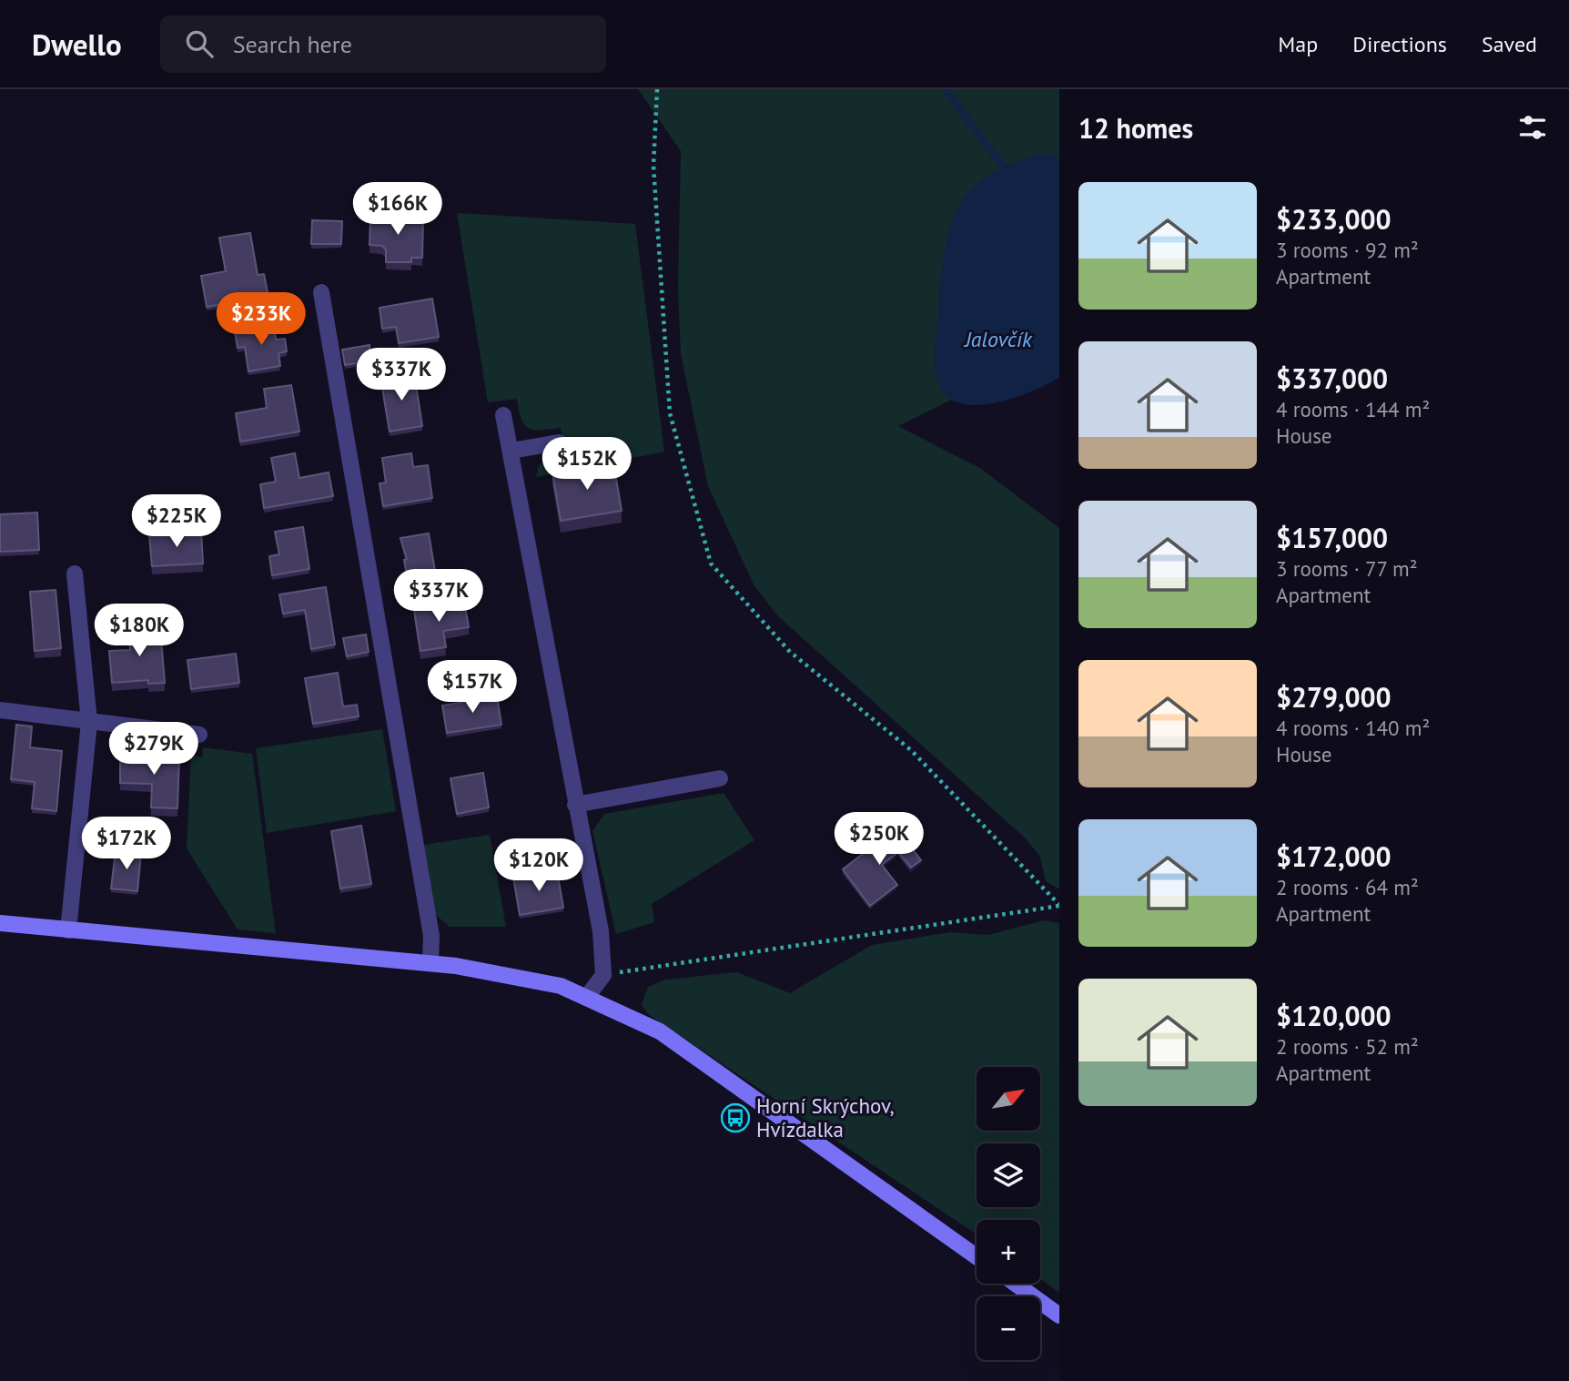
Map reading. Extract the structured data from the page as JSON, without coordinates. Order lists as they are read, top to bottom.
{
  "water": ["Jalovčík"],
  "places": {
    "bus stop": ["Horní Skrýchov, Hvízdalka"]
  },
  "north": "top right",
  "page": {
    "header": "Dwello",
    "search": "Search here",
    "nav": ["Map", "Directions", "Saved"],
    "heading": "12 homes",
    "list": [
      {
        "name": "$233,000",
        "note": "3 rooms · 92 m² · Apartment"
      },
      {
        "name": "$337,000",
        "note": "4 rooms · 144 m² · House"
      },
      {
        "name": "$157,000",
        "note": "3 rooms · 77 m² · Apartment"
      },
      {
        "name": "$279,000",
        "note": "4 rooms · 140 m² · House"
      },
      {
        "name": "$172,000",
        "note": "2 rooms · 64 m² · Apartment"
      },
      {
        "name": "$120,000",
        "note": "2 rooms · 52 m² · Apartment"
      }
    ],
    "price": [
      "$166K",
      "$233K",
      "$337K",
      "$152K",
      "$225K",
      "$337K",
      "$180K",
      "$157K",
      "$279K",
      "$250K",
      "$172K",
      "$120K"
    ],
    "map_buttons": ["+", "−"]
  }
}
